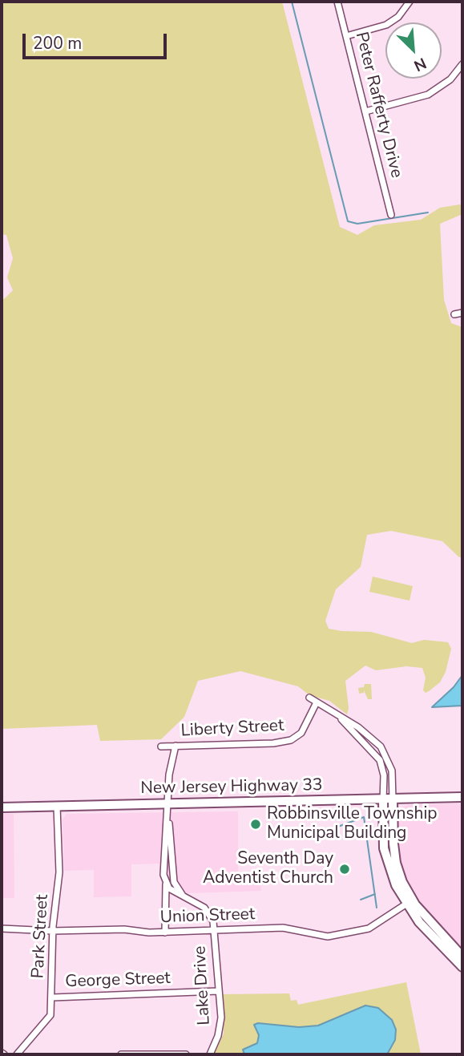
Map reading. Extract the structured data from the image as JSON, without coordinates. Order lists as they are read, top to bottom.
{
  "streets": {
    "main road": ["New Jersey Highway 33"],
    "street": [
      "Peter Rafferty Drive",
      "Liberty Street",
      "Union Street",
      "Park Street",
      "George Street",
      "Lake Drive"
    ]
  },
  "crossings": [
    ["New Jersey Highway 33", "Park Street"],
    ["Union Street", "Park Street"],
    ["Union Street", "Lake Drive"],
    ["Park Street", "George Street"],
    ["George Street", "Lake Drive"]
  ],
  "places": ["Robbinsville Township Municipal Building", "Seventh Day Adventist Church"],
  "scale_bar": "200 m",
  "north": "bottom right"
}
